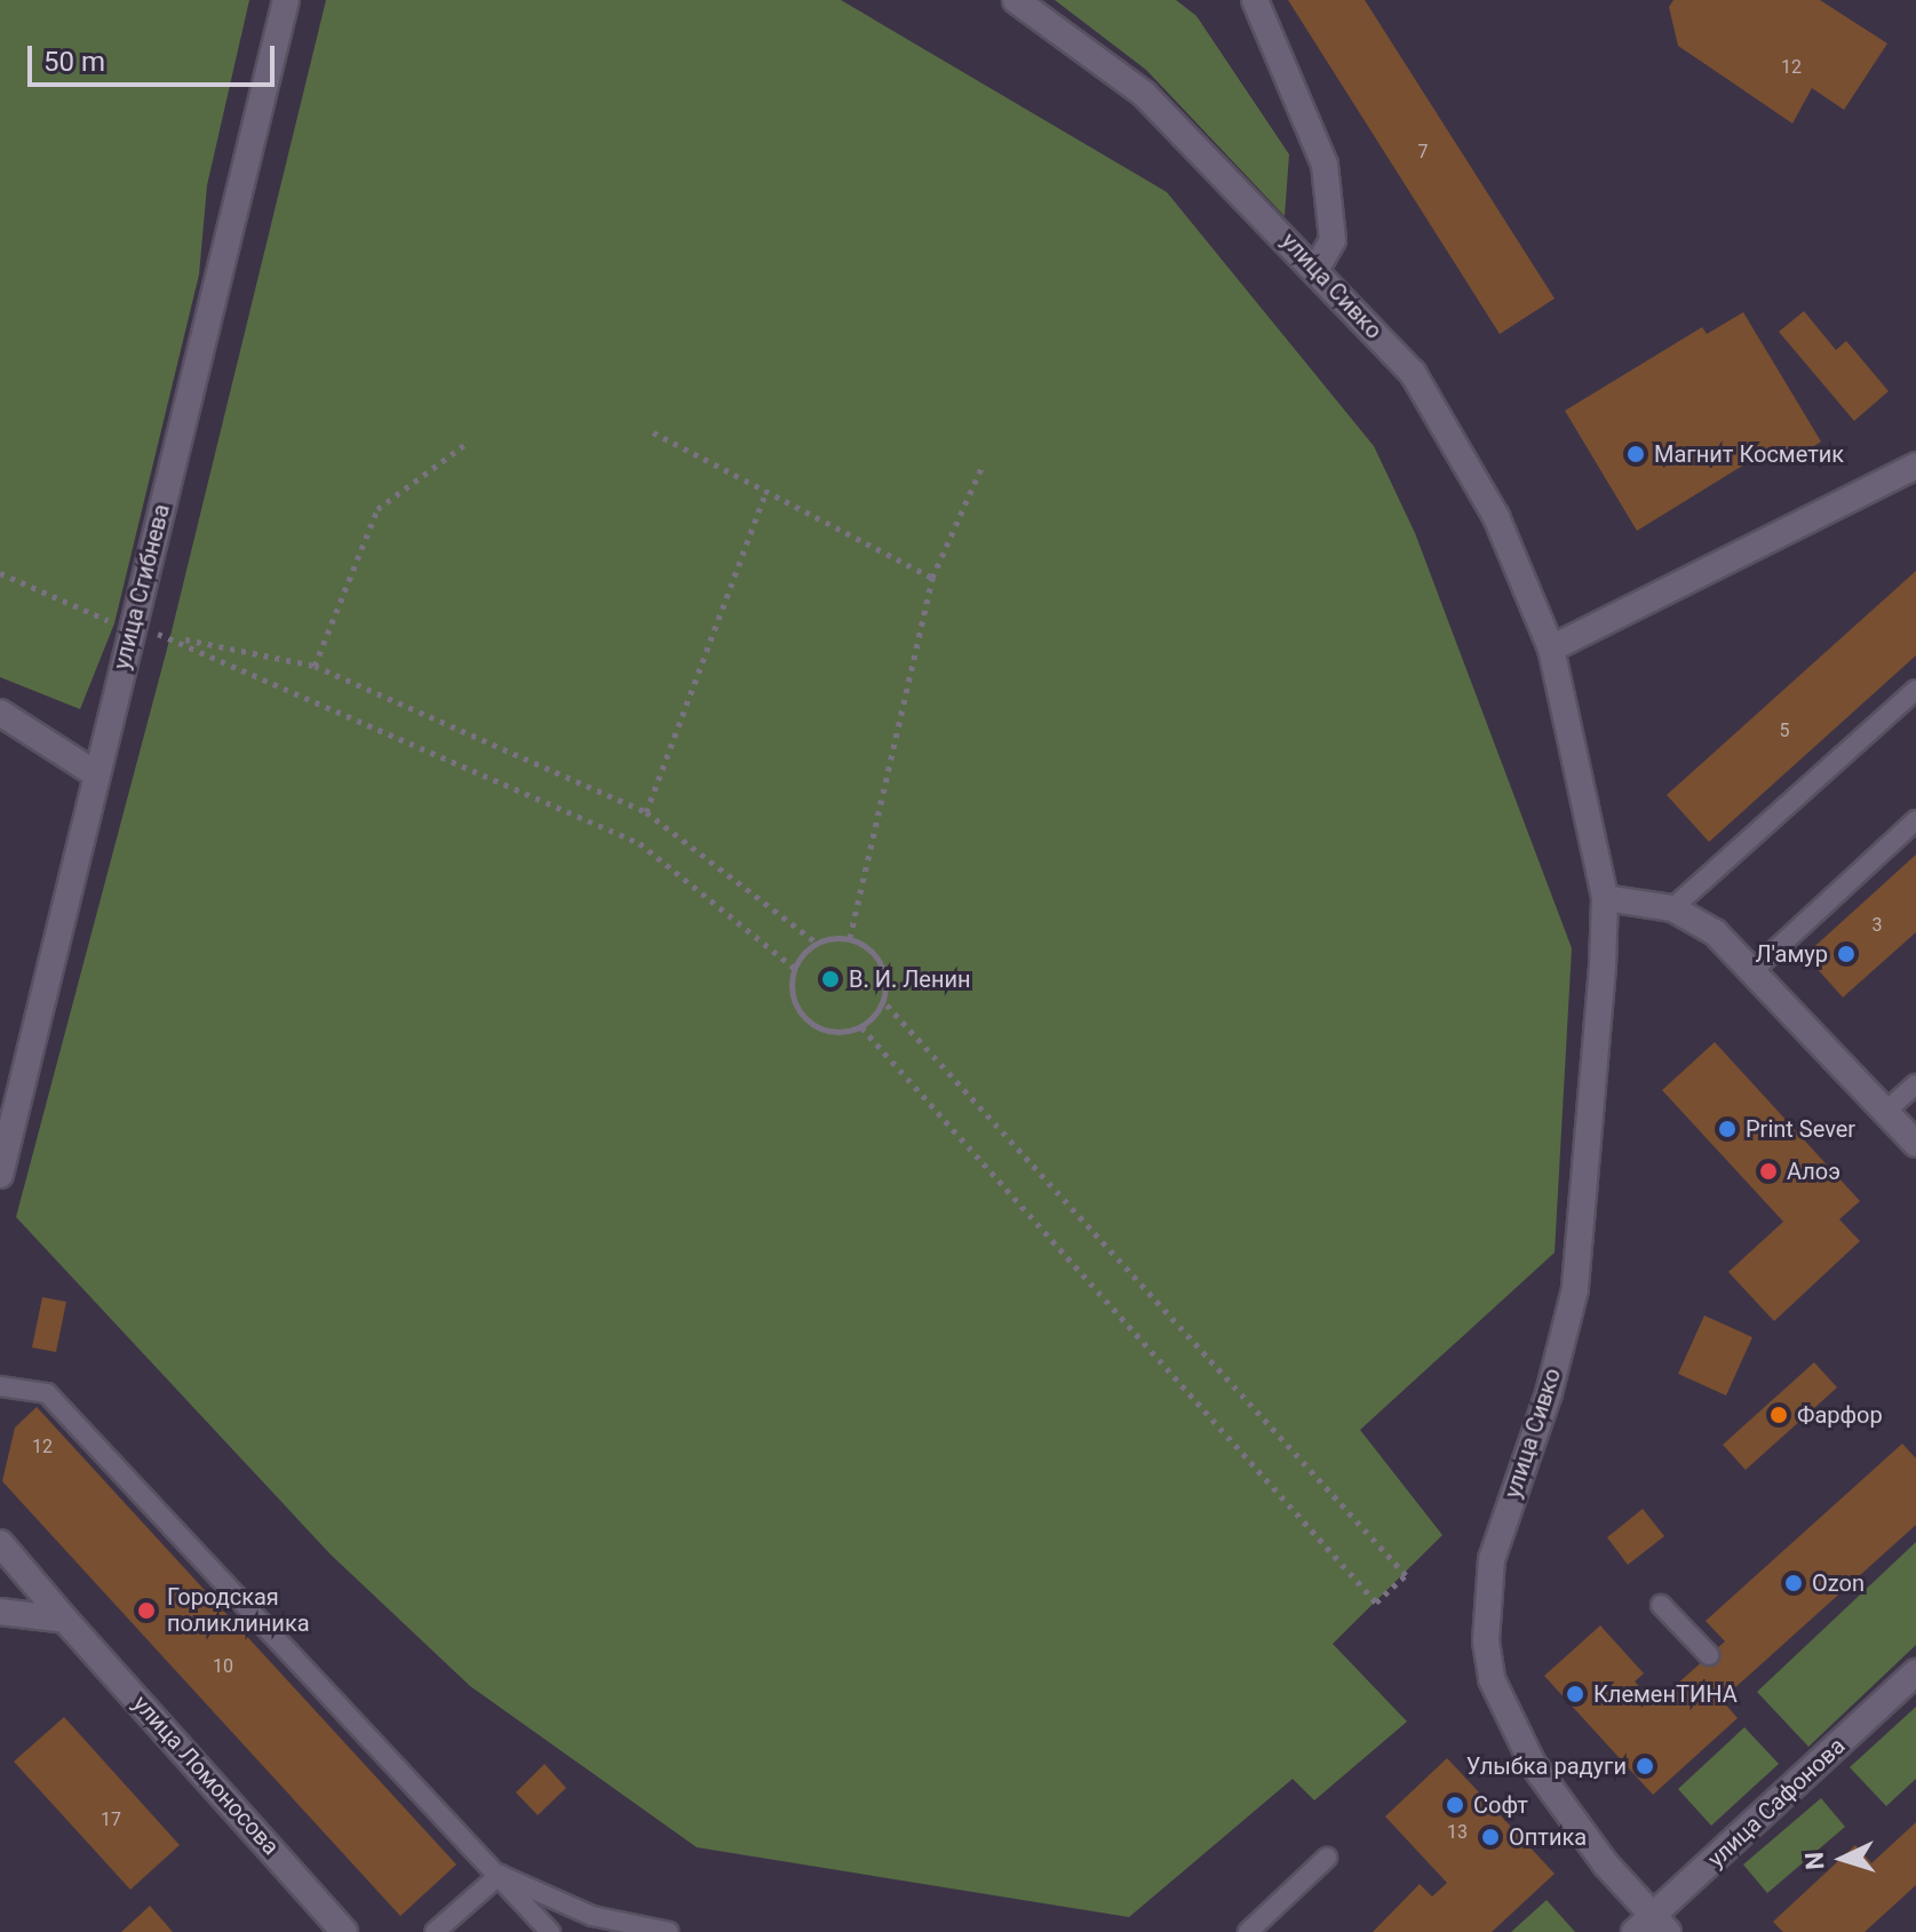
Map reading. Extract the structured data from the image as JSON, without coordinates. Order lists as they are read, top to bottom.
{
  "streets": {
    "street": [
      "улица Сивко",
      "улица Сгибнева",
      "улица Ломоносова",
      "улица Сафонова"
    ]
  },
  "crossings": [
    ["улица Сивко", "улица Сафонова"]
  ],
  "places": [
    "Магнит Косметик",
    "Л'амур",
    "В. И. Ленин",
    "Print Sever",
    "Алоэ",
    "Фарфор",
    "Ozon",
    "Городская поликлиника",
    "КлеменТИНА",
    "Улыбка радуги",
    "Софт",
    "Оптика"
  ],
  "house_numbers": [
    "12",
    "7",
    "5",
    "3",
    "12",
    "10",
    "17",
    "13"
  ],
  "scale_bar": "50 m",
  "north": "left"
}
